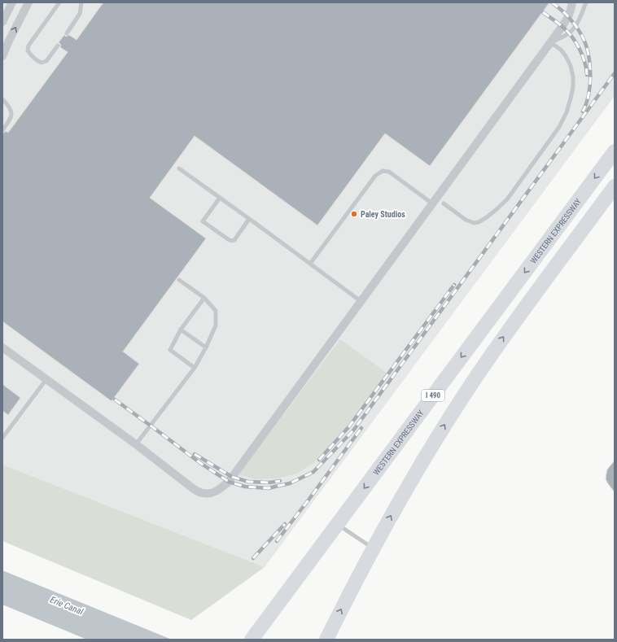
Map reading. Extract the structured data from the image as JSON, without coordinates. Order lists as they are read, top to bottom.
{
  "streets": {
    "highway": ["WESTERN EXPRESSWAY", "I 490"]
  },
  "water": ["Erie Canal"],
  "places": ["Paley Studios"]
}
